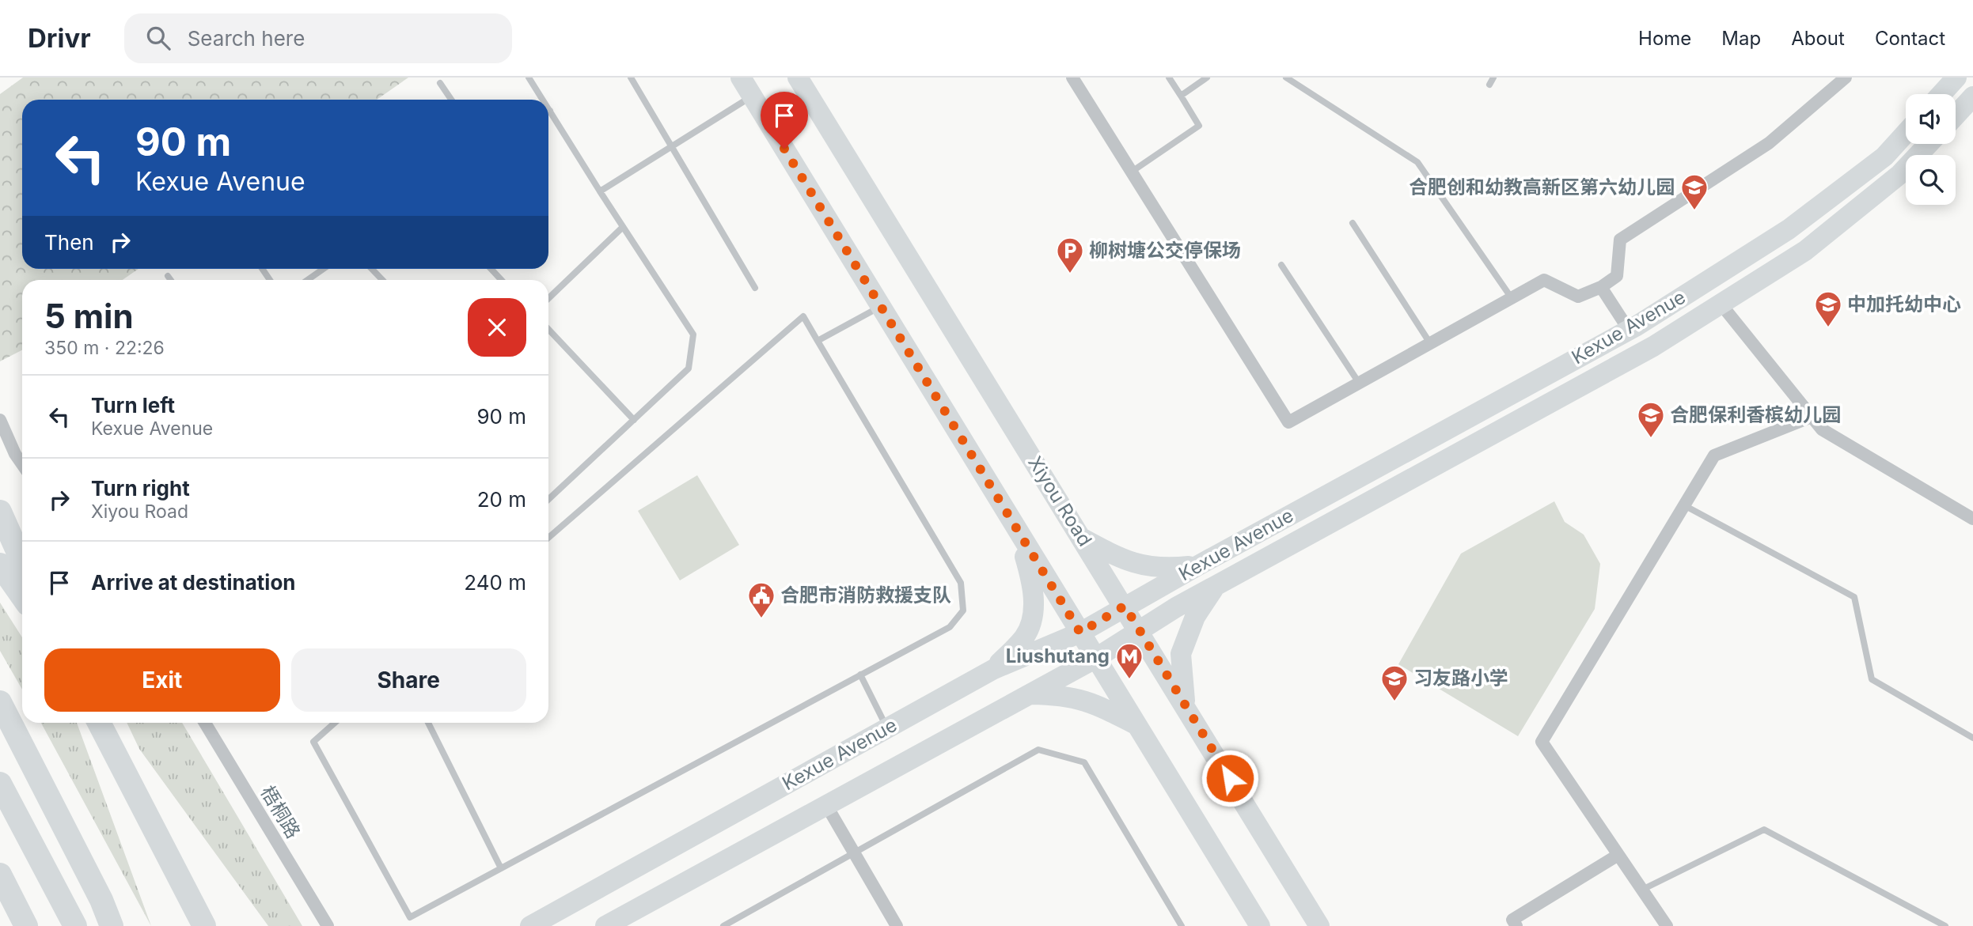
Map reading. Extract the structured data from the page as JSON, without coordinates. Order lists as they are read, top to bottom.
{
  "streets": {
    "main road": ["Kexue Avenue", "Xiyou Road"],
    "street": ["梧桐路"]
  },
  "crossings": [
    ["Kexue Avenue", "Xiyou Road"]
  ],
  "places": {
    "school or university": [
      "合肥创和幼教高新区第六幼儿园",
      "中加托幼中心",
      "合肥保利香槟幼儿园",
      "习友路小学"
    ],
    "parking": ["柳树塘公交停保场"],
    "public building": ["合肥市消防救援支队"],
    "metro station": ["Liushutang"]
  },
  "page": {
    "header": "Drivr",
    "search": "Search here",
    "nav": [
      "Home",
      "Map",
      "About",
      "Contact"
    ],
    "turn": ["90 m", "Kexue Avenue"],
    "then": "Then",
    "heading": ["5 min", "350 m · 22:26"],
    "list": [
      {
        "name": "Turn left",
        "note": "Kexue Avenue",
        "value": "90 m"
      },
      {
        "name": "Turn right",
        "note": "Xiyou Road",
        "value": "20 m"
      },
      {
        "name": "Arrive at destination",
        "value": "240 m"
      }
    ],
    "buttons": ["Exit", "Share"]
  }
}
